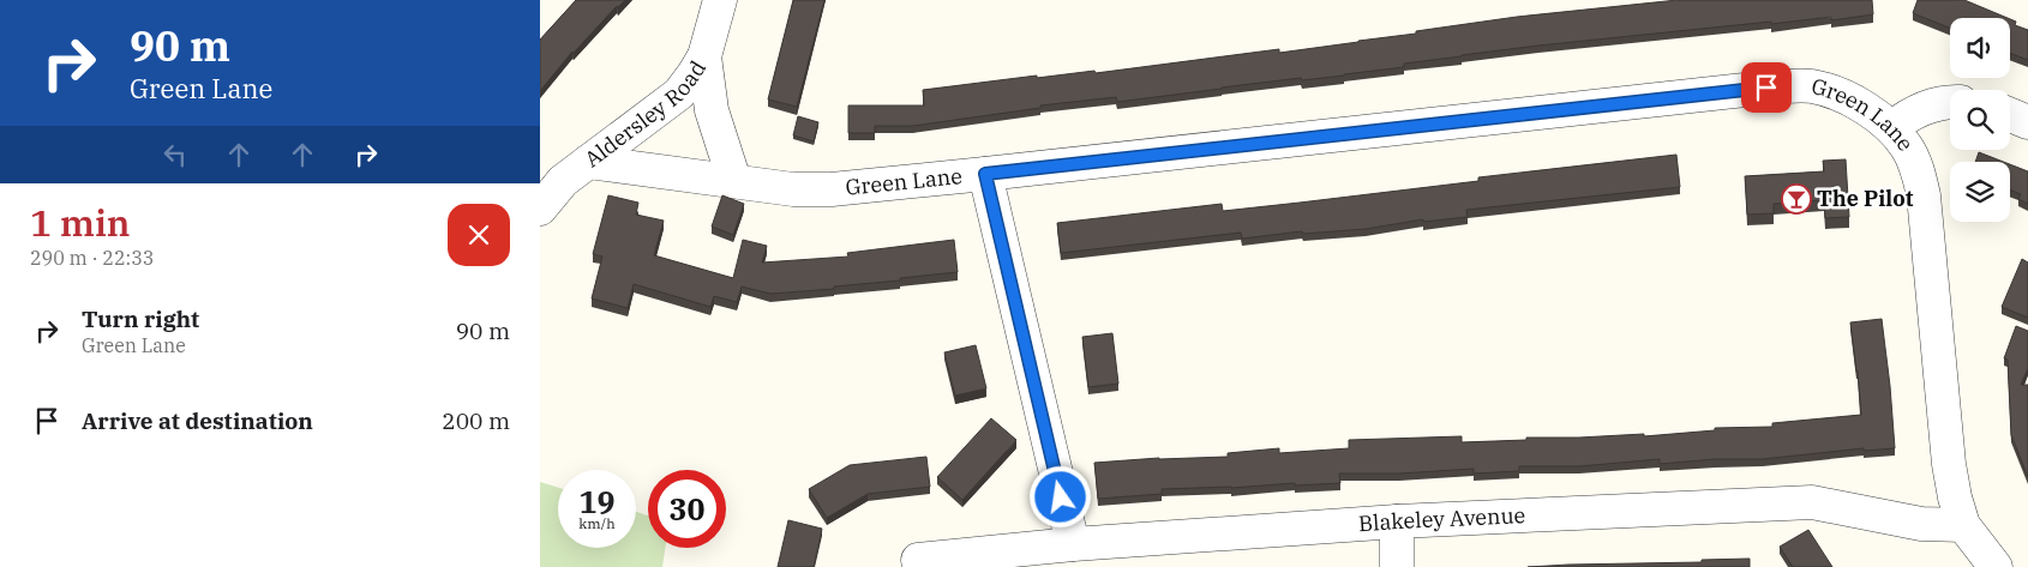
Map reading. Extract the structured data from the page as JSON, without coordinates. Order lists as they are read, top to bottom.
{
  "streets": {
    "street": ["Aldersley Road", "Green Lane", "Blakeley Avenue"]
  },
  "crossings": [
    ["Aldersley Road", "Green Lane"],
    ["Green Lane", "Blakeley Avenue"]
  ],
  "places": {
    "bar": ["The Pilot"]
  },
  "page": {
    "turn": ["90 m", "Green Lane"],
    "heading": ["1 min", "290 m · 22:33"],
    "list": [
      {
        "name": "Turn right",
        "note": "Green Lane",
        "value": "90 m"
      },
      {
        "name": "Arrive at destination",
        "value": "200 m"
      }
    ],
    "speed": "19 km/h",
    "limit": "30"
  }
}
